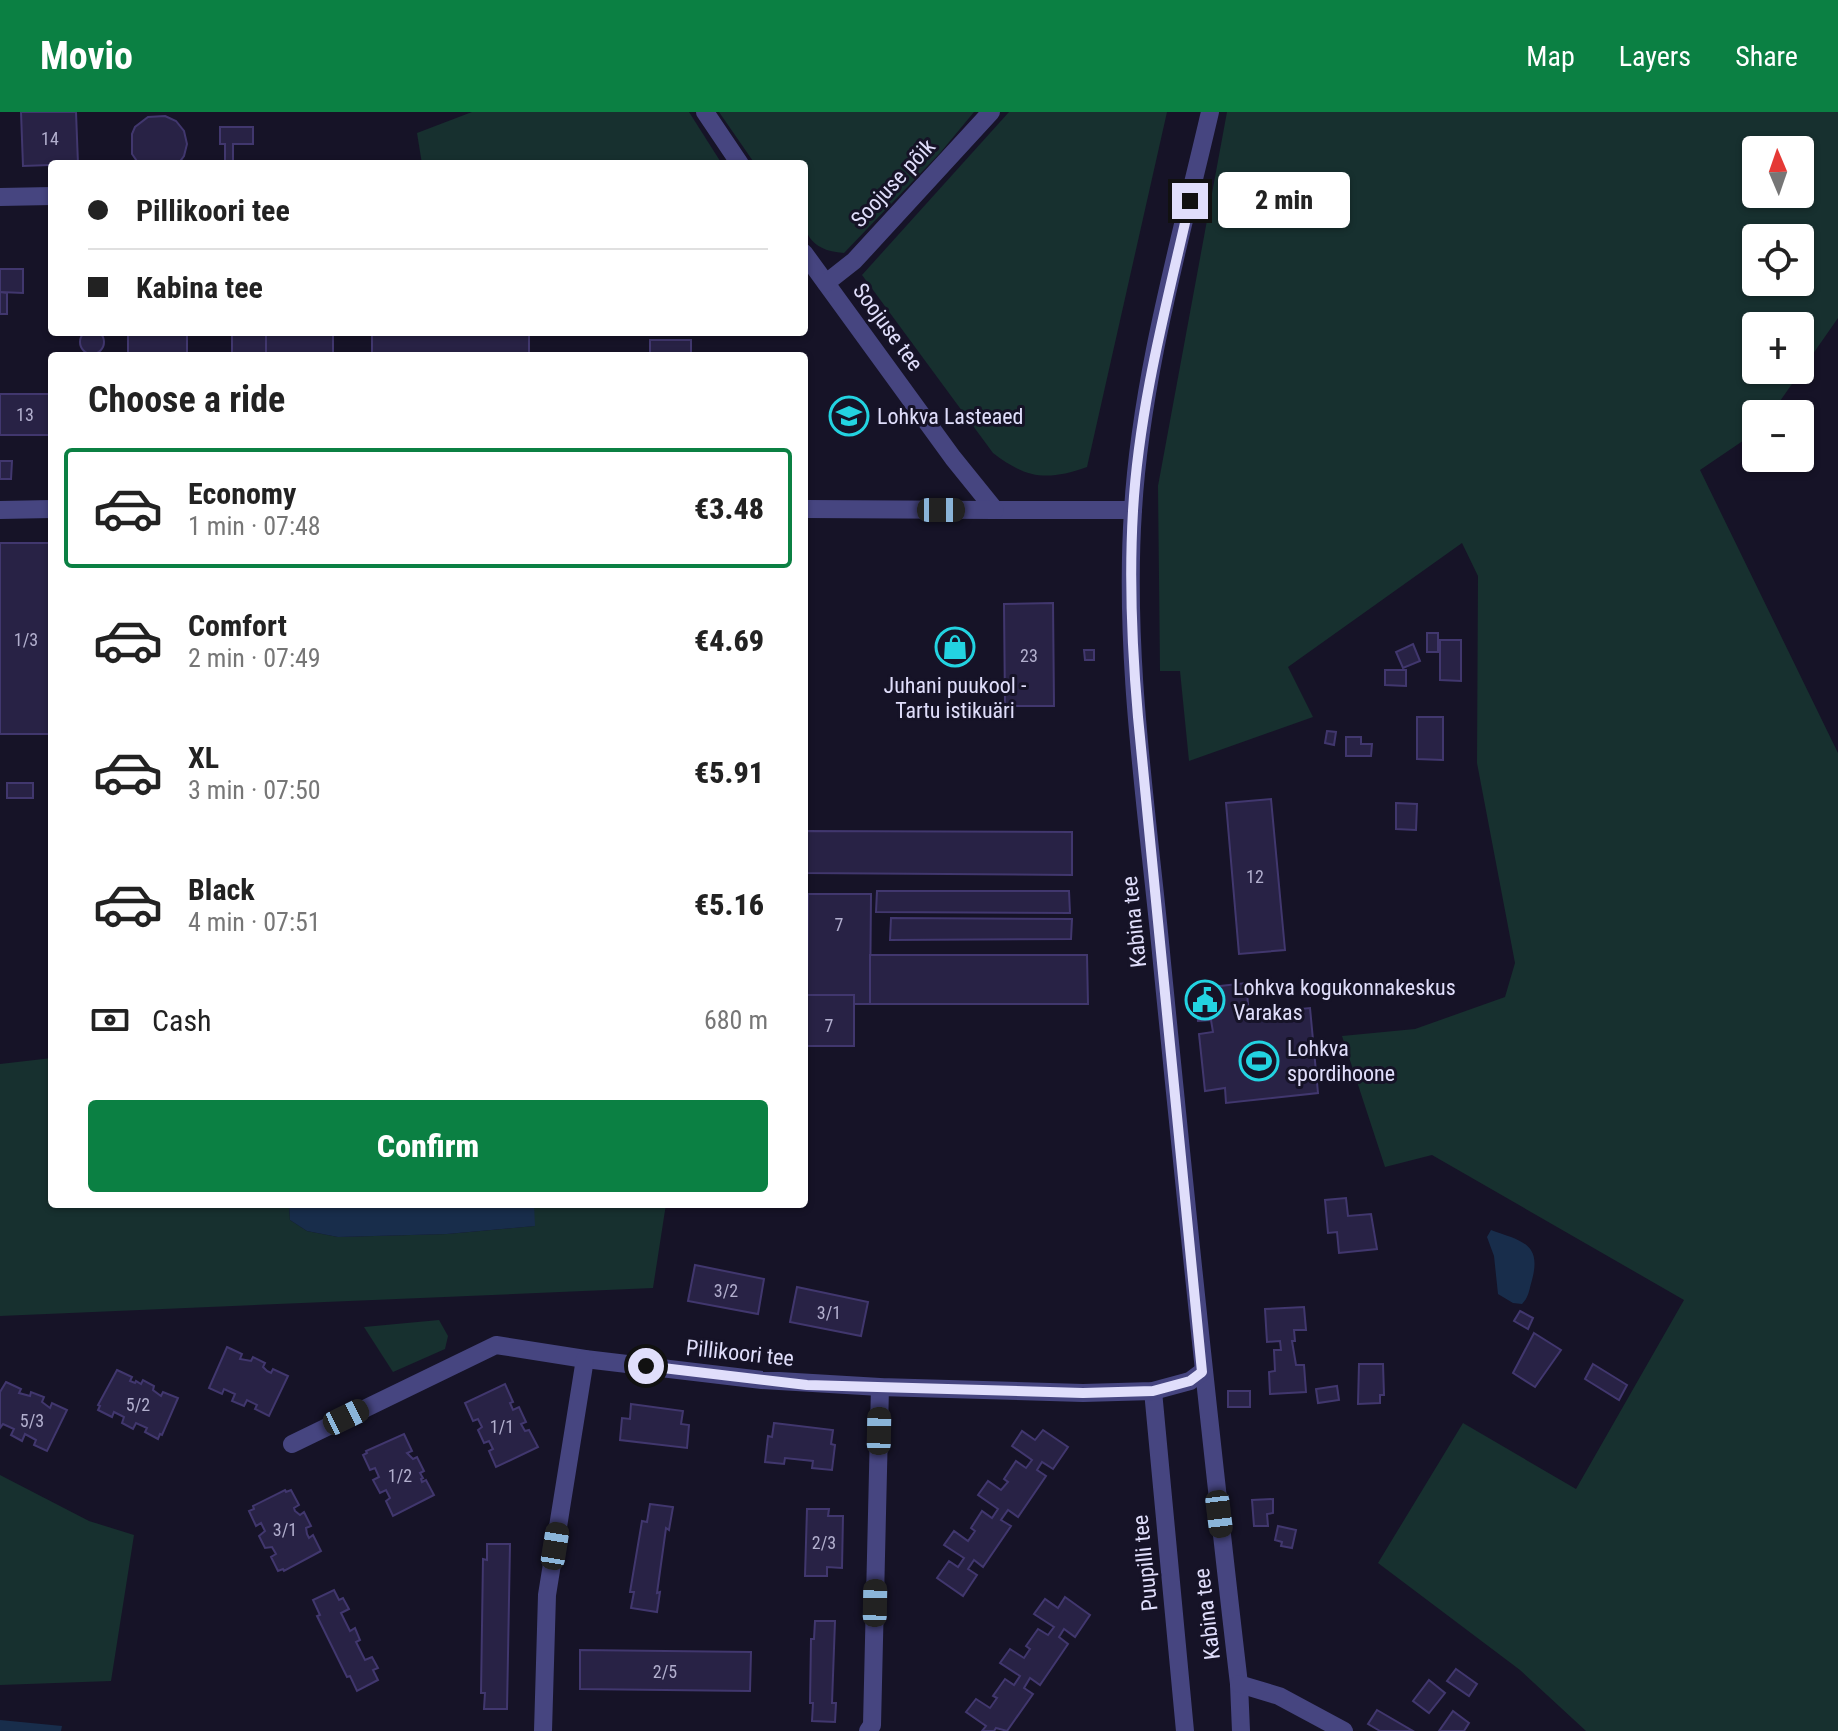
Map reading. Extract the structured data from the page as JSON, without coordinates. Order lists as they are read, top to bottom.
{
  "streets": {
    "street": [
      "Soojuse põik",
      "Soojuse tee",
      "Kabina tee",
      "Pillikoori tee",
      "Puupilli tee"
    ]
  },
  "crossings": [
    ["Soojuse põik", "Soojuse tee"],
    ["Kabina tee", "Pillikoori tee"],
    ["Pillikoori tee", "Puupilli tee"]
  ],
  "places": {
    "school or university": ["Lohkva Lasteaed"],
    "shop": ["Juhani puukool - Tartu istikuäri"],
    "public building": ["Lohkva kogukonnakeskus Varakas"],
    "sports": ["Lohkva spordihoone"]
  },
  "house_numbers": [
    "14",
    "13",
    "1/3",
    "23",
    "12",
    "7",
    "7",
    "3/2",
    "3/1",
    "5/2",
    "5/3",
    "1/1",
    "1/2",
    "3/1",
    "2/3",
    "2/5"
  ],
  "north": "top",
  "page": {
    "header": "Movio",
    "nav": ["Map", "Layers", "Share"],
    "map_buttons": ["+", "−"],
    "banner": ["Pillikoori tee", "Kabina tee"],
    "bubble": "2 min",
    "heading": "Choose a ride",
    "list": [
      {
        "name": "Economy",
        "note": "1 min · 07:48",
        "value": "€3.48"
      },
      {
        "name": "Comfort",
        "note": "2 min · 07:49",
        "value": "€4.69"
      },
      {
        "name": "XL",
        "note": "3 min · 07:50",
        "value": "€5.91"
      },
      {
        "name": "Black",
        "note": "4 min · 07:51",
        "value": "€5.16"
      }
    ],
    "pay": ["Cash", "680 m"],
    "buttons": "Confirm"
  }
}
